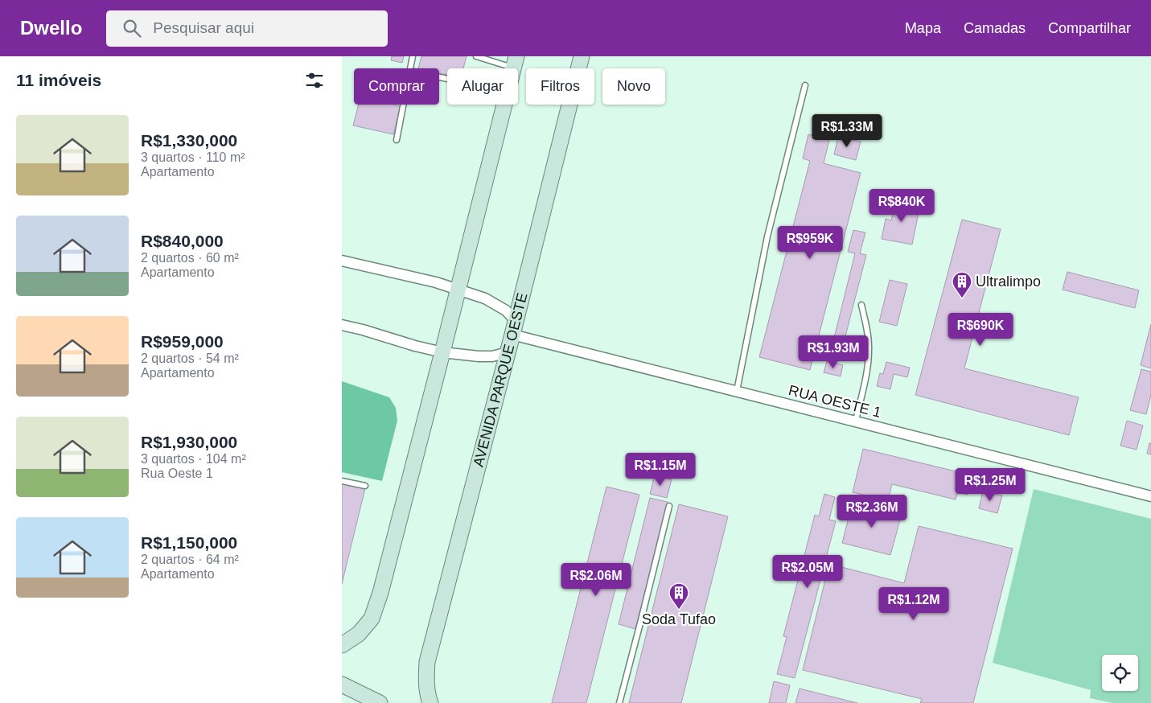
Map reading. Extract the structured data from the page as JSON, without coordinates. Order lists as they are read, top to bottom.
{
  "streets": {
    "street": ["AVENIDA PARQUE OESTE", "RUA OESTE 1"]
  },
  "crossings": [
    ["AVENIDA PARQUE OESTE", "RUA OESTE 1"]
  ],
  "places": {
    "building": ["Ultralimpo", "Soda Tufao"]
  },
  "page": {
    "header": "Dwello",
    "search": "Pesquisar aqui",
    "nav": ["Mapa", "Camadas", "Compartilhar"],
    "heading": "11 imóveis",
    "chip": [
      "Comprar",
      "Alugar",
      "Filtros",
      "Novo"
    ],
    "list": [
      {
        "name": "R$1,330,000",
        "note": "3 quartos · 110 m² · Apartamento"
      },
      {
        "name": "R$840,000",
        "note": "2 quartos · 60 m² · Apartamento"
      },
      {
        "name": "R$959,000",
        "note": "2 quartos · 54 m² · Apartamento"
      },
      {
        "name": "R$1,930,000",
        "note": "3 quartos · 104 m² · Rua Oeste 1"
      },
      {
        "name": "R$1,150,000",
        "note": "2 quartos · 64 m² · Apartamento"
      }
    ],
    "price": [
      "R$1.33M",
      "R$840K",
      "R$959K",
      "R$690K",
      "R$1.93M",
      "R$1.15M",
      "R$1.25M",
      "R$2.36M",
      "R$2.05M",
      "R$2.06M",
      "R$1.12M"
    ]
  }
}
